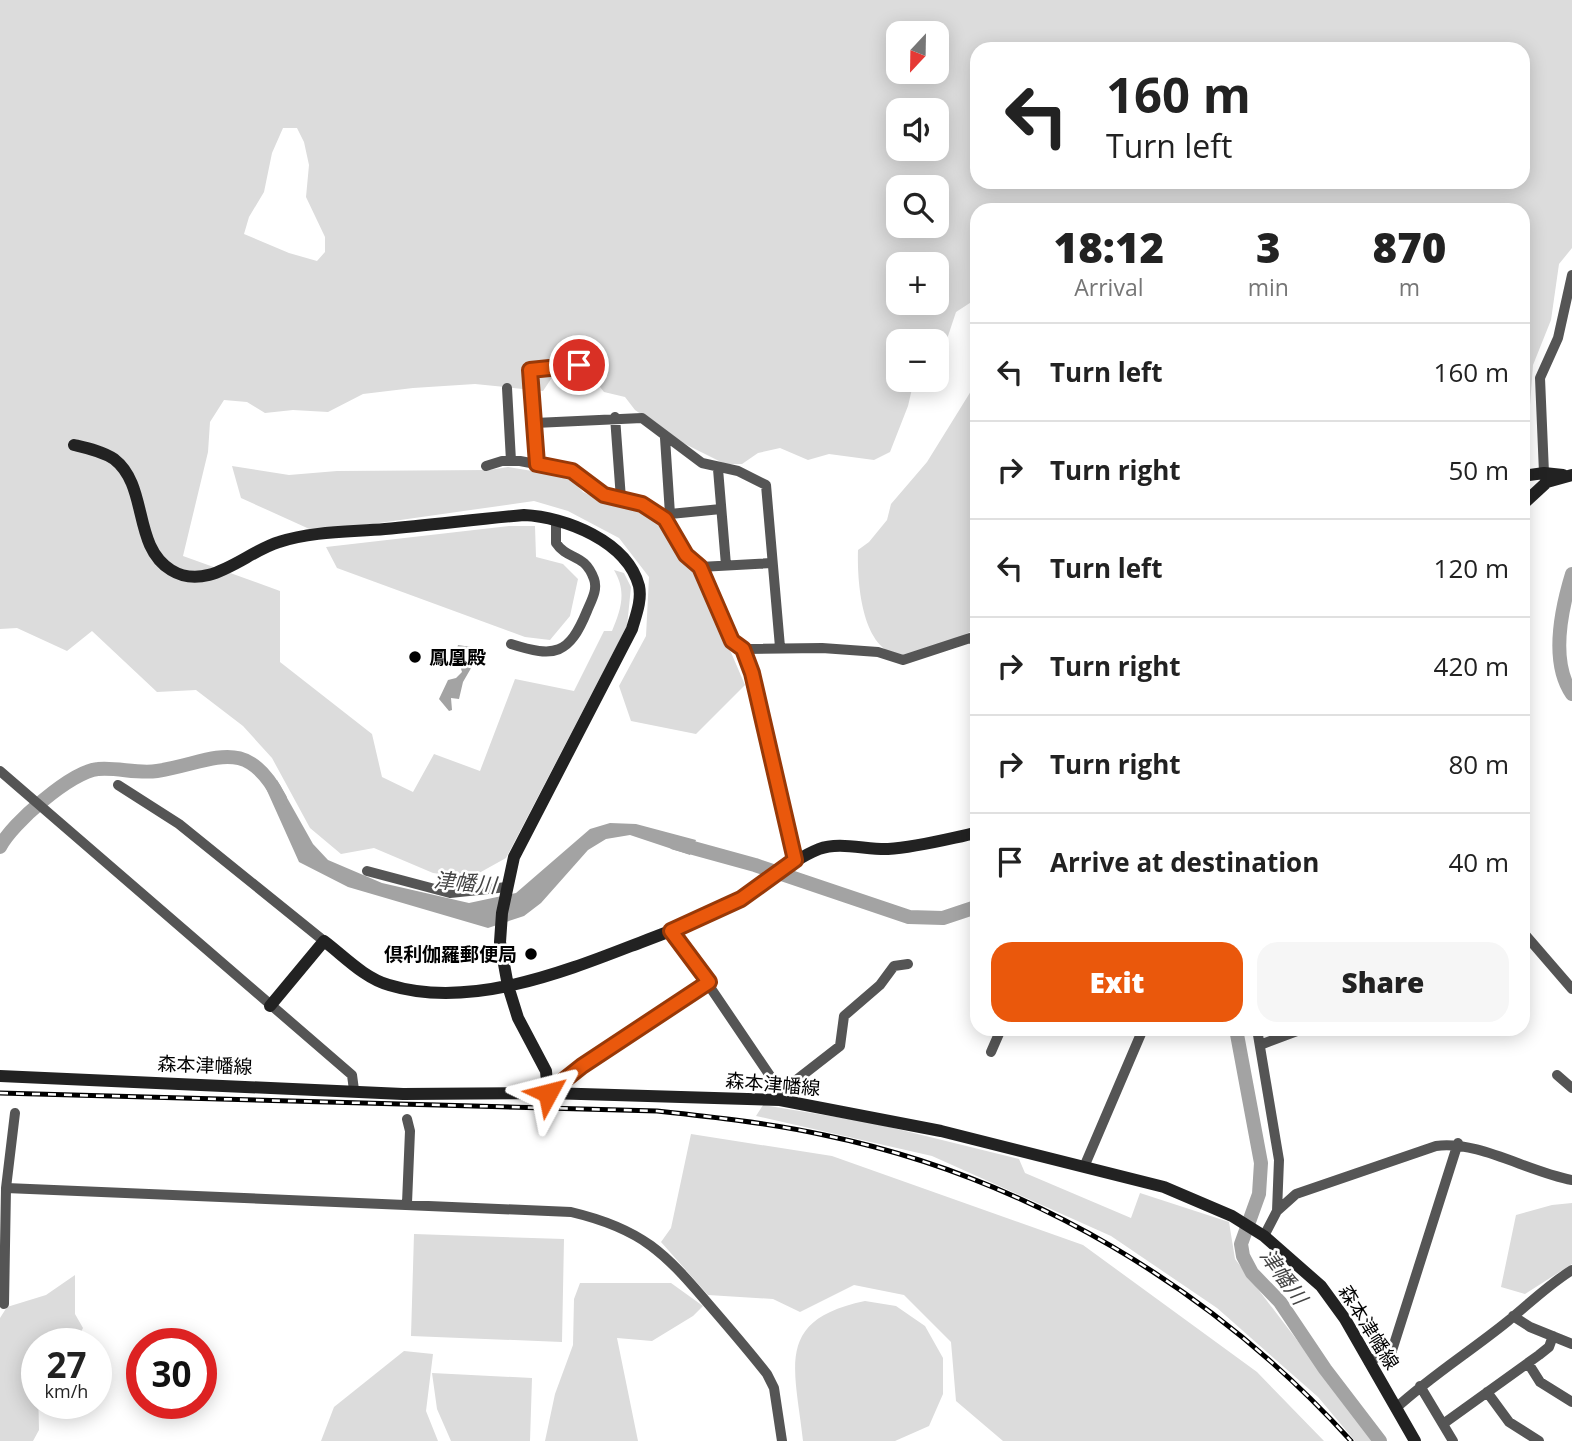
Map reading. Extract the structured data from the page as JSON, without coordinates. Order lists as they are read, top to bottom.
{
  "streets": {
    "street": ["森本津幡線"]
  },
  "water": ["津幡川"],
  "places": ["鳳凰殿", "倶利伽羅郵便局"],
  "north": "bottom",
  "page": {
    "map_buttons": ["+", "−"],
    "turn": ["160 m", "Turn left"],
    "eta": [
      "18:12",
      "Arrival",
      "3",
      "min",
      "870",
      "m"
    ],
    "list": [
      {
        "name": "Turn left",
        "value": "160 m"
      },
      {
        "name": "Turn right",
        "value": "50 m"
      },
      {
        "name": "Turn left",
        "value": "120 m"
      },
      {
        "name": "Turn right",
        "value": "420 m"
      },
      {
        "name": "Turn right",
        "value": "80 m"
      },
      {
        "name": "Arrive at destination",
        "value": "40 m"
      }
    ],
    "buttons": ["Exit", "Share"],
    "speed": "27 km/h",
    "limit": "30"
  }
}
